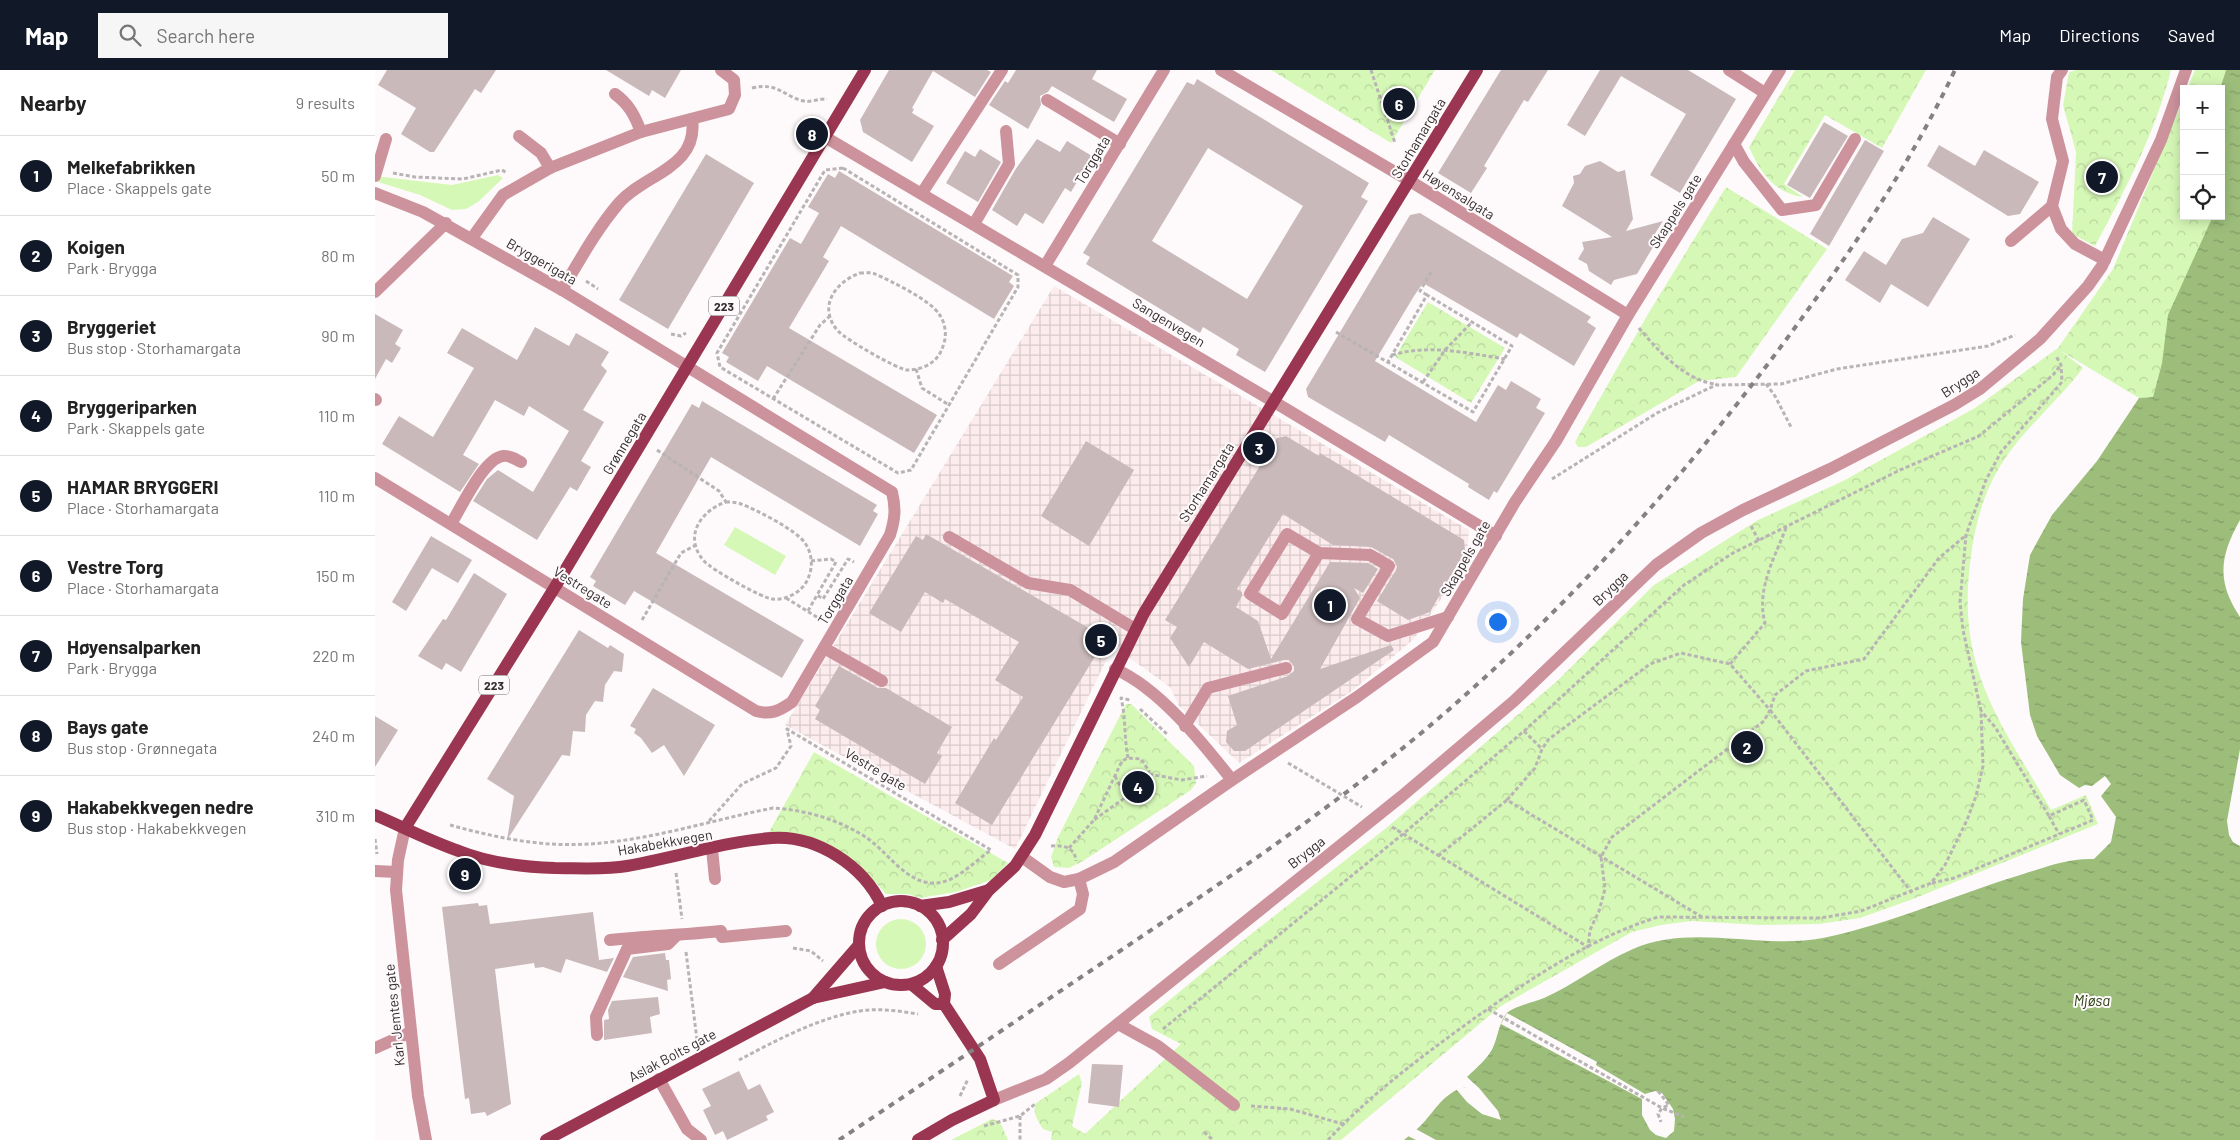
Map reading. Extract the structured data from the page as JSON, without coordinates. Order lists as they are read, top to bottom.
{
  "streets": {
    "main road": [
      "Storhamargata",
      "223",
      "Grønnegata",
      "Hakabekkvegen",
      "Aslak Bolts gate"
    ],
    "street": [
      "Torggata",
      "Høyensalgata",
      "Skappels gate",
      "Bryggerigata",
      "Sangenvegen",
      "Brygga",
      "Vestregate",
      "Karl Jemtes gate"
    ],
    "path": ["Vestre gate"]
  },
  "crossings": [
    ["Storhamargata", "Høyensalgata"],
    ["Storhamargata", "Skappels gate"],
    ["Storhamargata", "Sangenvegen"],
    ["Storhamargata", "Hakabekkvegen"],
    ["Storhamargata", "Aslak Bolts gate"],
    ["Torggata", "Bryggerigata"],
    ["Torggata", "Sangenvegen"],
    ["Torggata", "Vestregate"],
    ["Torggata", "Vestre gate"],
    ["Høyensalgata", "Skappels gate"],
    ["Skappels gate", "Sangenvegen"],
    ["Bryggerigata", "Grønnegata"],
    ["Sangenvegen", "Grønnegata"],
    ["Grønnegata", "Vestregate"],
    ["Grønnegata", "Hakabekkvegen"],
    ["Grønnegata", "Karl Jemtes gate"],
    ["Vestregate", "Vestre gate"],
    ["Hakabekkvegen", "Karl Jemtes gate"],
    ["Hakabekkvegen", "Aslak Bolts gate"]
  ],
  "water": ["Mjøsa"],
  "page": {
    "header": "Map",
    "search": "Search here",
    "nav": ["Map", "Directions", "Saved"],
    "heading": ["Nearby", "9 results"],
    "map_buttons": ["+", "−"],
    "pins": [
      "6",
      "8",
      "7",
      "3",
      "1",
      "5",
      "2",
      "4",
      "9"
    ],
    "list": [
      {
        "mark": "1",
        "name": "Melkefabrikken",
        "note": "Place · Skappels gate",
        "value": "50 m"
      },
      {
        "mark": "2",
        "name": "Koigen",
        "note": "Park · Brygga",
        "value": "80 m"
      },
      {
        "mark": "3",
        "name": "Bryggeriet",
        "note": "Bus stop · Storhamargata",
        "value": "90 m"
      },
      {
        "mark": "4",
        "name": "Bryggeriparken",
        "note": "Park · Skappels gate",
        "value": "110 m"
      },
      {
        "mark": "5",
        "name": "HAMAR BRYGGERI",
        "note": "Place · Storhamargata",
        "value": "110 m"
      },
      {
        "mark": "6",
        "name": "Vestre Torg",
        "note": "Place · Storhamargata",
        "value": "150 m"
      },
      {
        "mark": "7",
        "name": "Høyensalparken",
        "note": "Park · Brygga",
        "value": "220 m"
      },
      {
        "mark": "8",
        "name": "Bays gate",
        "note": "Bus stop · Grønnegata",
        "value": "240 m"
      },
      {
        "mark": "9",
        "name": "Hakabekkvegen nedre",
        "note": "Bus stop · Hakabekkvegen",
        "value": "310 m"
      }
    ]
  }
}
